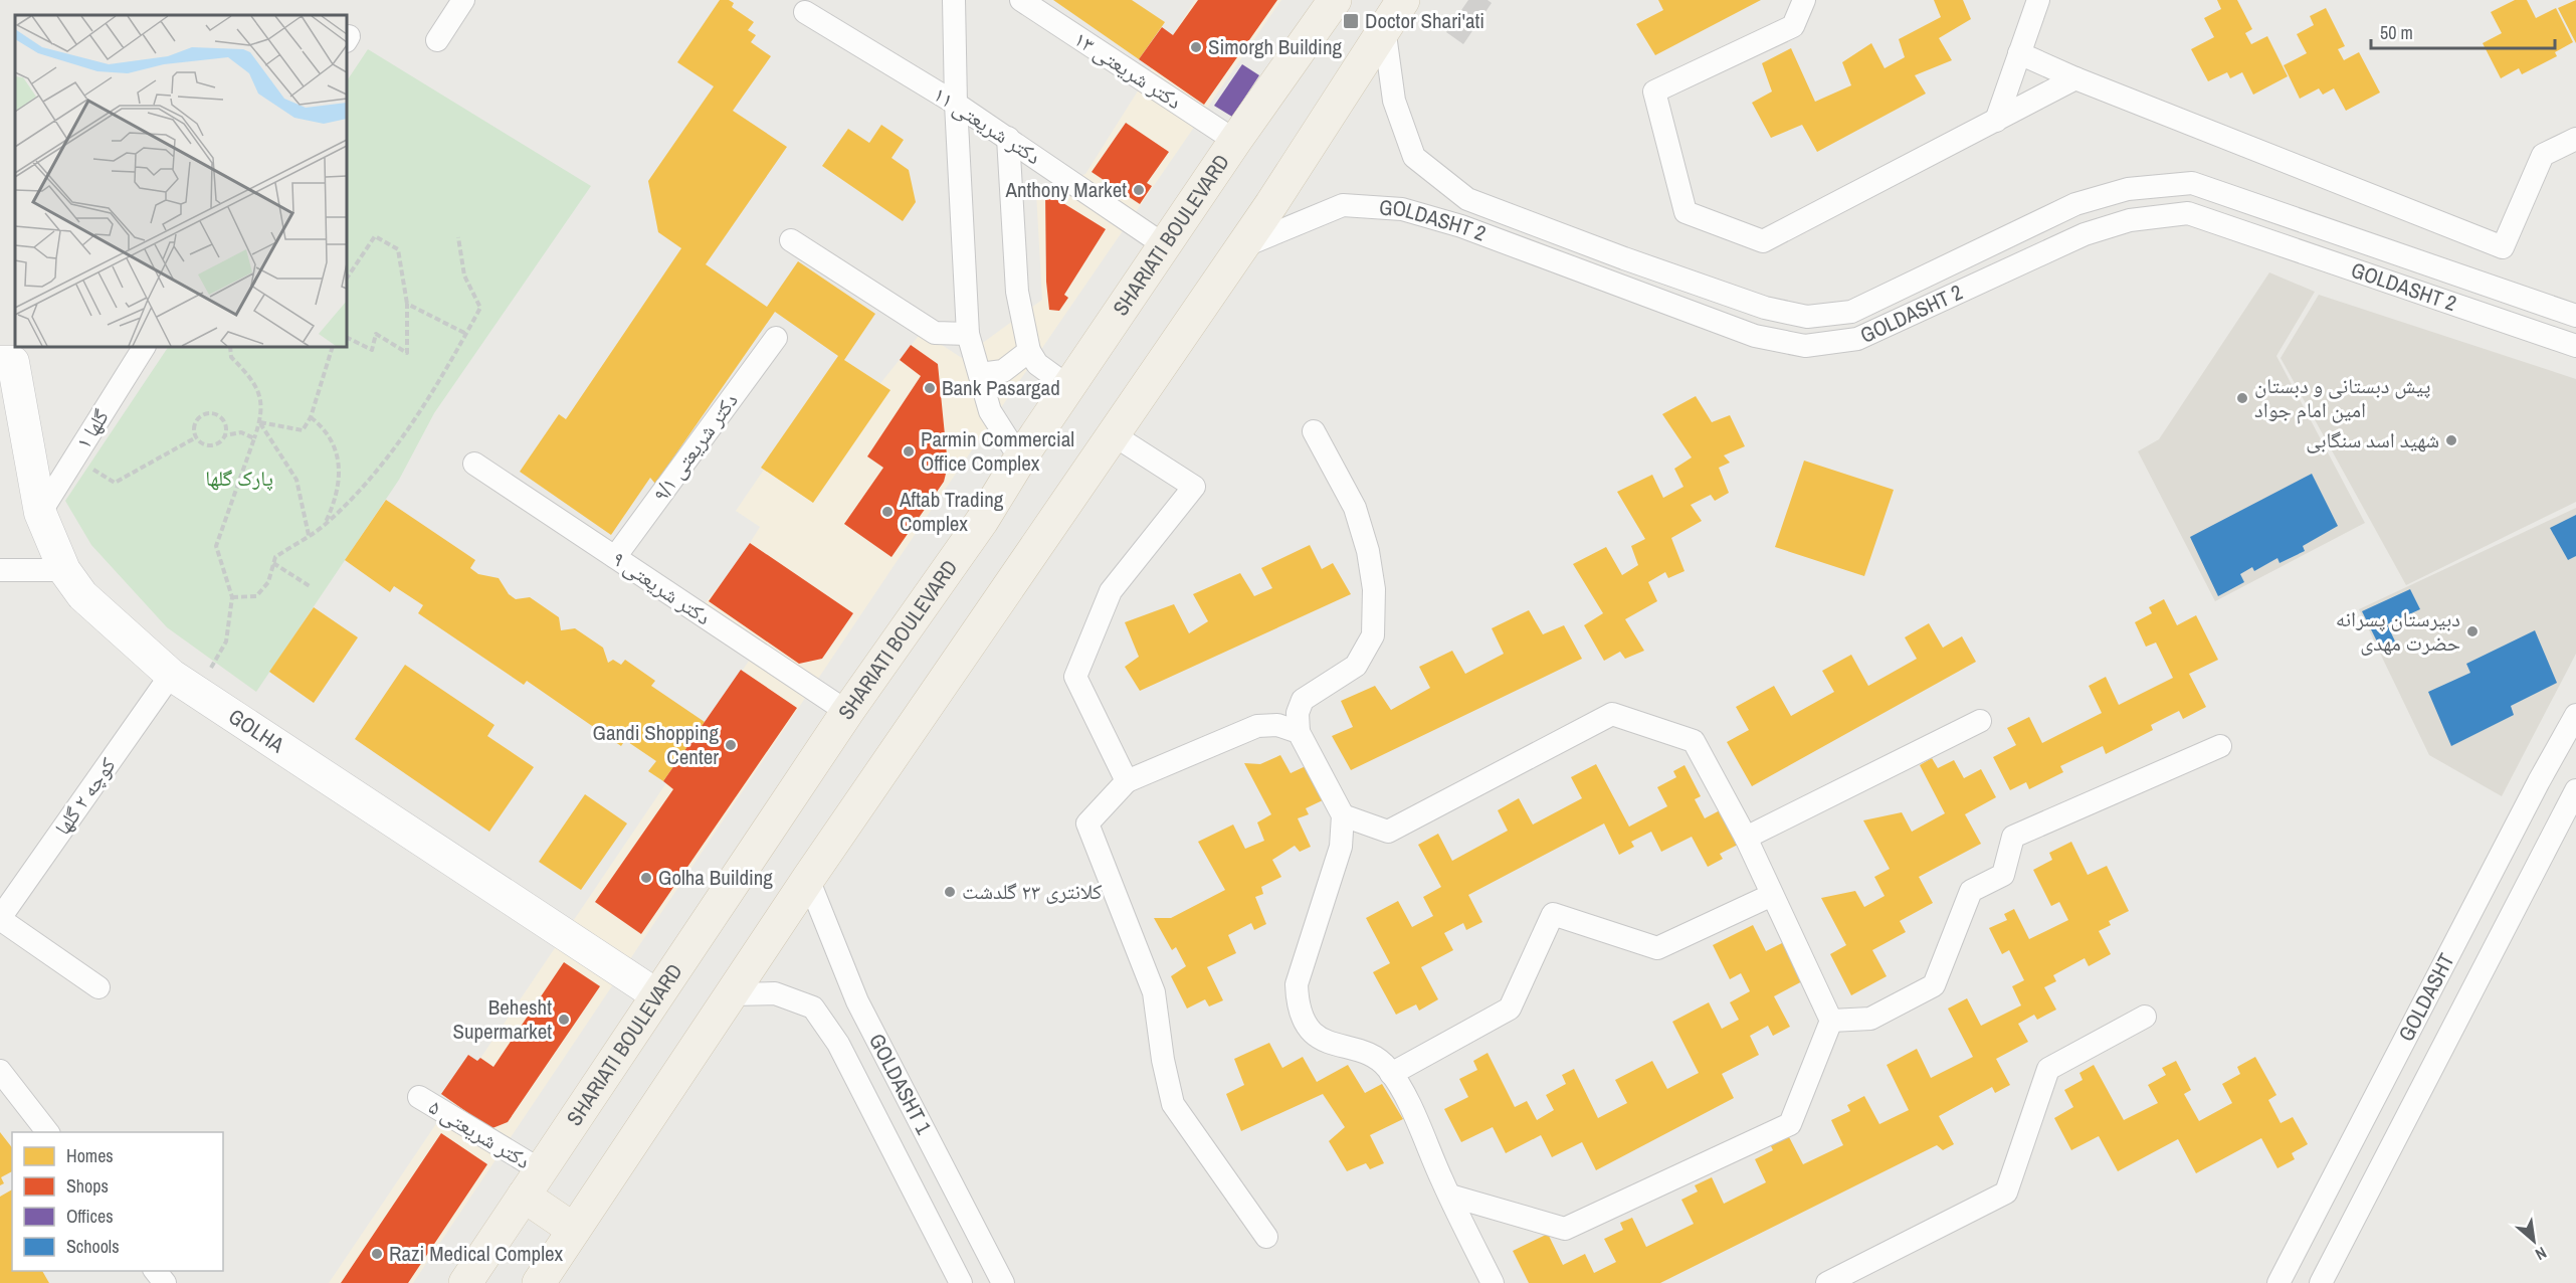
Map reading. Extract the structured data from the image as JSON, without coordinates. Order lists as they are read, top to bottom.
{
  "streets": {
    "main road": ["SHARIATI BOULEVARD"],
    "street": [
      "۱۳ دکتر شریعتی",
      "۱۱ دکتر شریعتی",
      "GOLDASHT 2",
      "۱ گلها",
      "دکتر شریعتی ۹/۱",
      "دکتر شریعتی ۹",
      "GOLHA",
      "کوچه ۲ گلها",
      "GOLDASHT",
      "GOLDASHT 1",
      "۵ دکتر شریعتی"
    ]
  },
  "crossings": [
    ["۱۳ دکتر شریعتی", "SHARIATI BOULEVARD"],
    ["۱۱ دکتر شریعتی", "SHARIATI BOULEVARD"],
    ["SHARIATI BOULEVARD", "دکتر شریعتی ۹"],
    ["SHARIATI BOULEVARD", "GOLHA"],
    ["SHARIATI BOULEVARD", "۵ دکتر شریعتی"],
    ["۱ گلها", "GOLHA"],
    ["دکتر شریعتی ۹/۱", "دکتر شریعتی ۹"],
    ["GOLHA", "کوچه ۲ گلها"]
  ],
  "parks": ["پارک گلها"],
  "places": {
    "transit": ["Doctor Shari'ati"],
    "other": [
      "Simorgh Building",
      "Anthony Market",
      "Bank Pasargad",
      "پیش دبستانی و دبستان امین امام جواد",
      "شهید اسد سنگابی",
      "Parmin Commercial Office Complex",
      "Aftab Trading Complex",
      "دبیرستان پسرانه حضرت مهدی",
      "Gandi Shopping Center",
      "Golha Building",
      "کلانتری ۲۳ گلدشت",
      "Behesht Supermarket",
      "Razi Medical Complex"
    ]
  },
  "legend": [
    "Homes",
    "Shops",
    "Offices",
    "Schools"
  ],
  "scale_bar": "50 m",
  "north": "bottom right"
}
